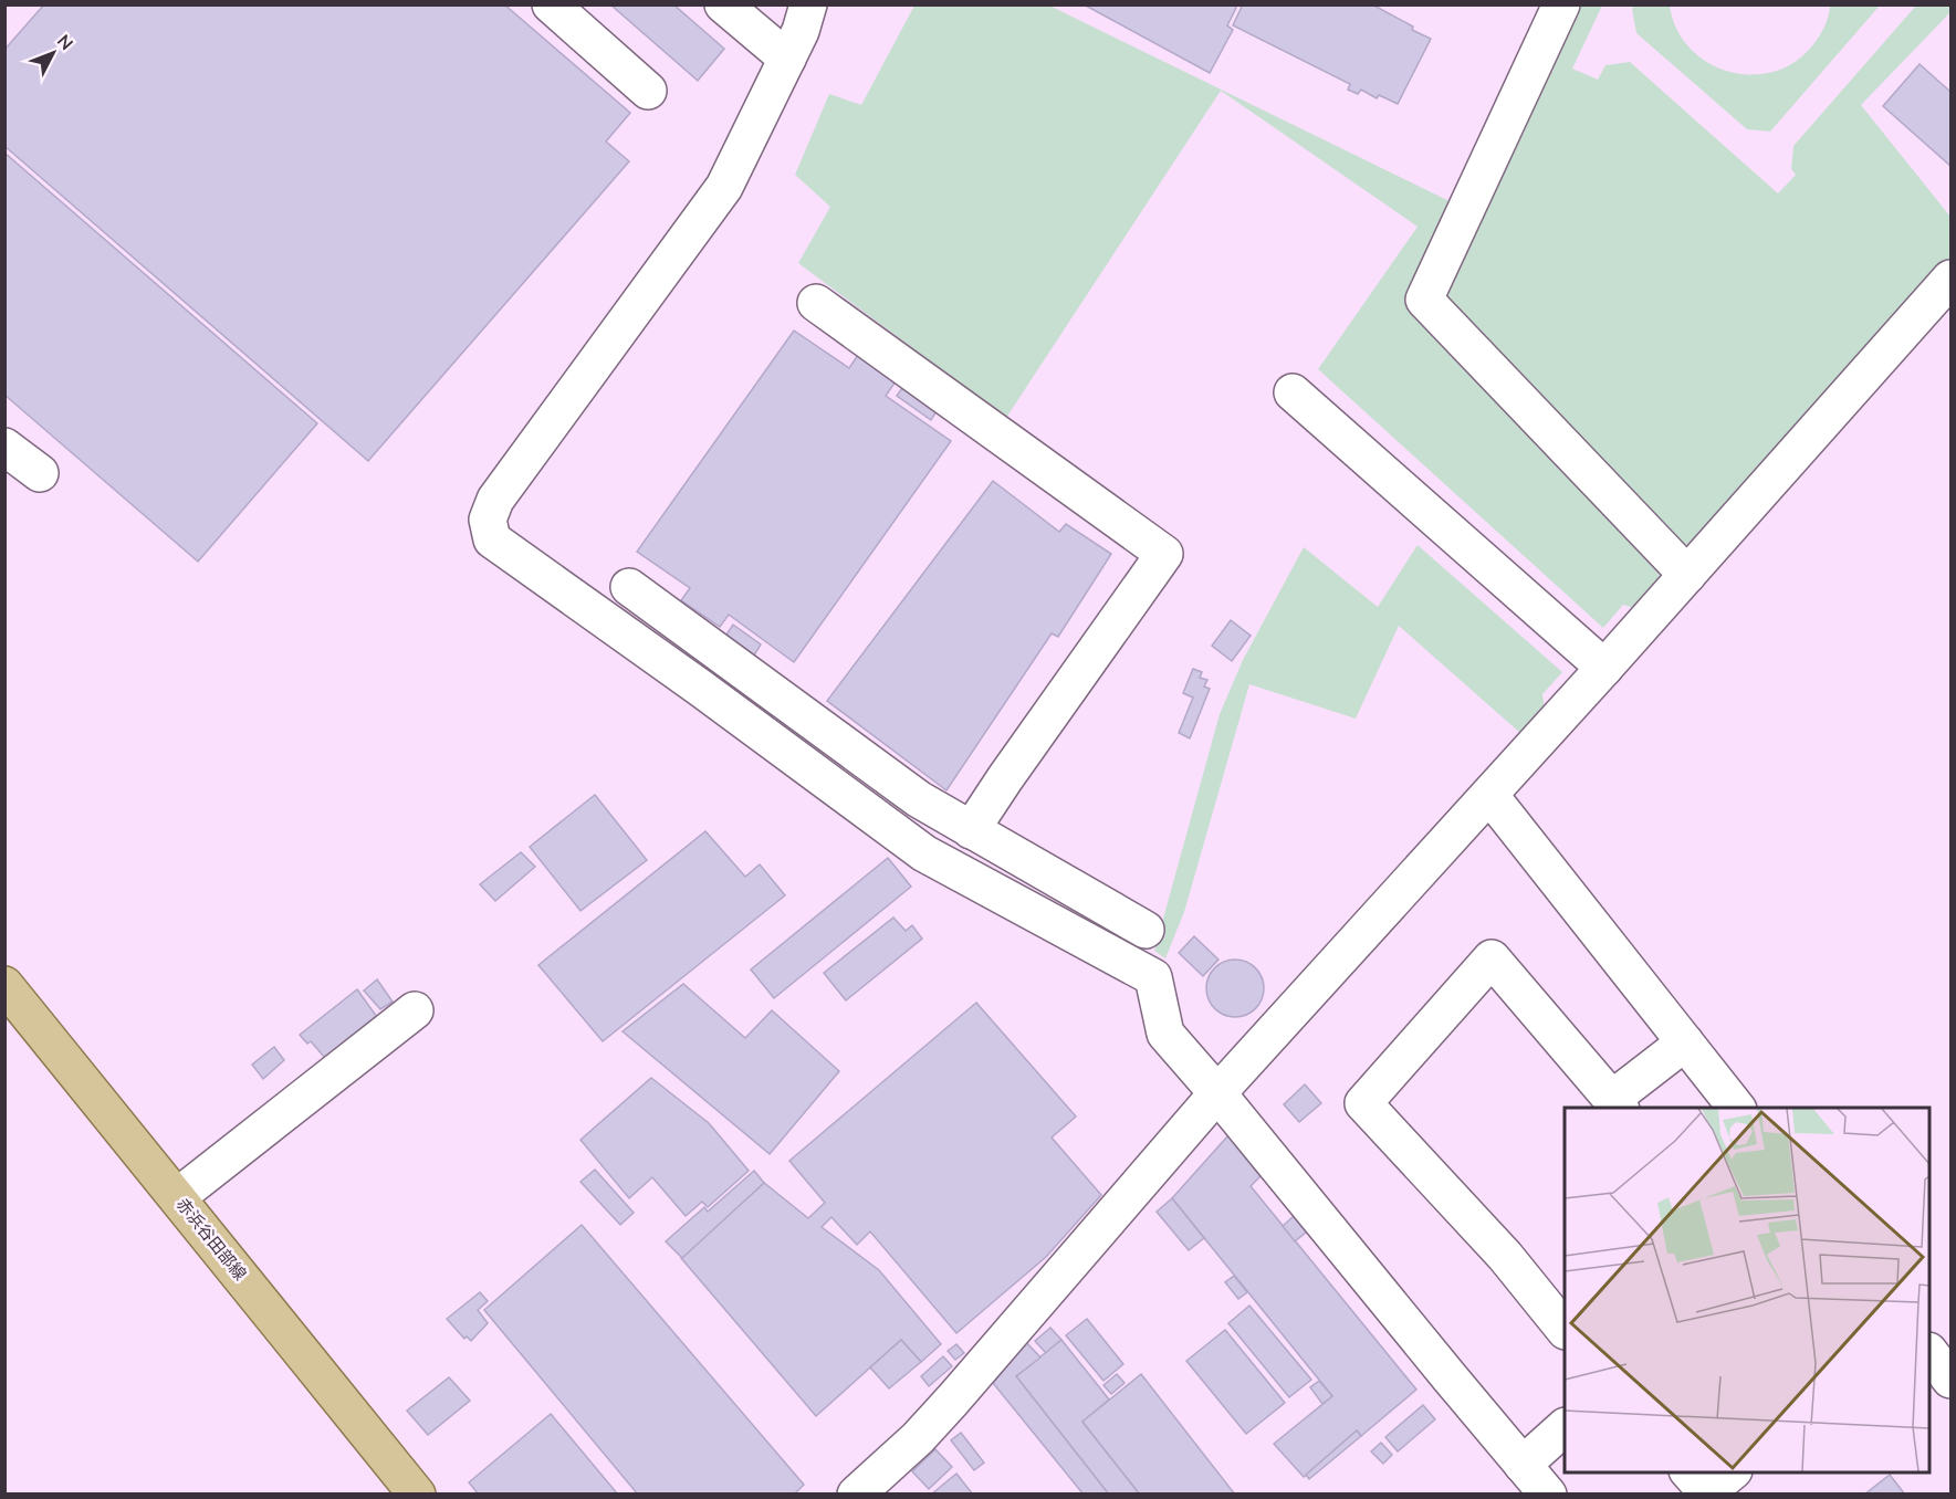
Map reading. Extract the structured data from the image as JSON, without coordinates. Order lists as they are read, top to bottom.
{
  "streets": {
    "main road": ["赤浜谷田部線"]
  },
  "north": "top right"
}
